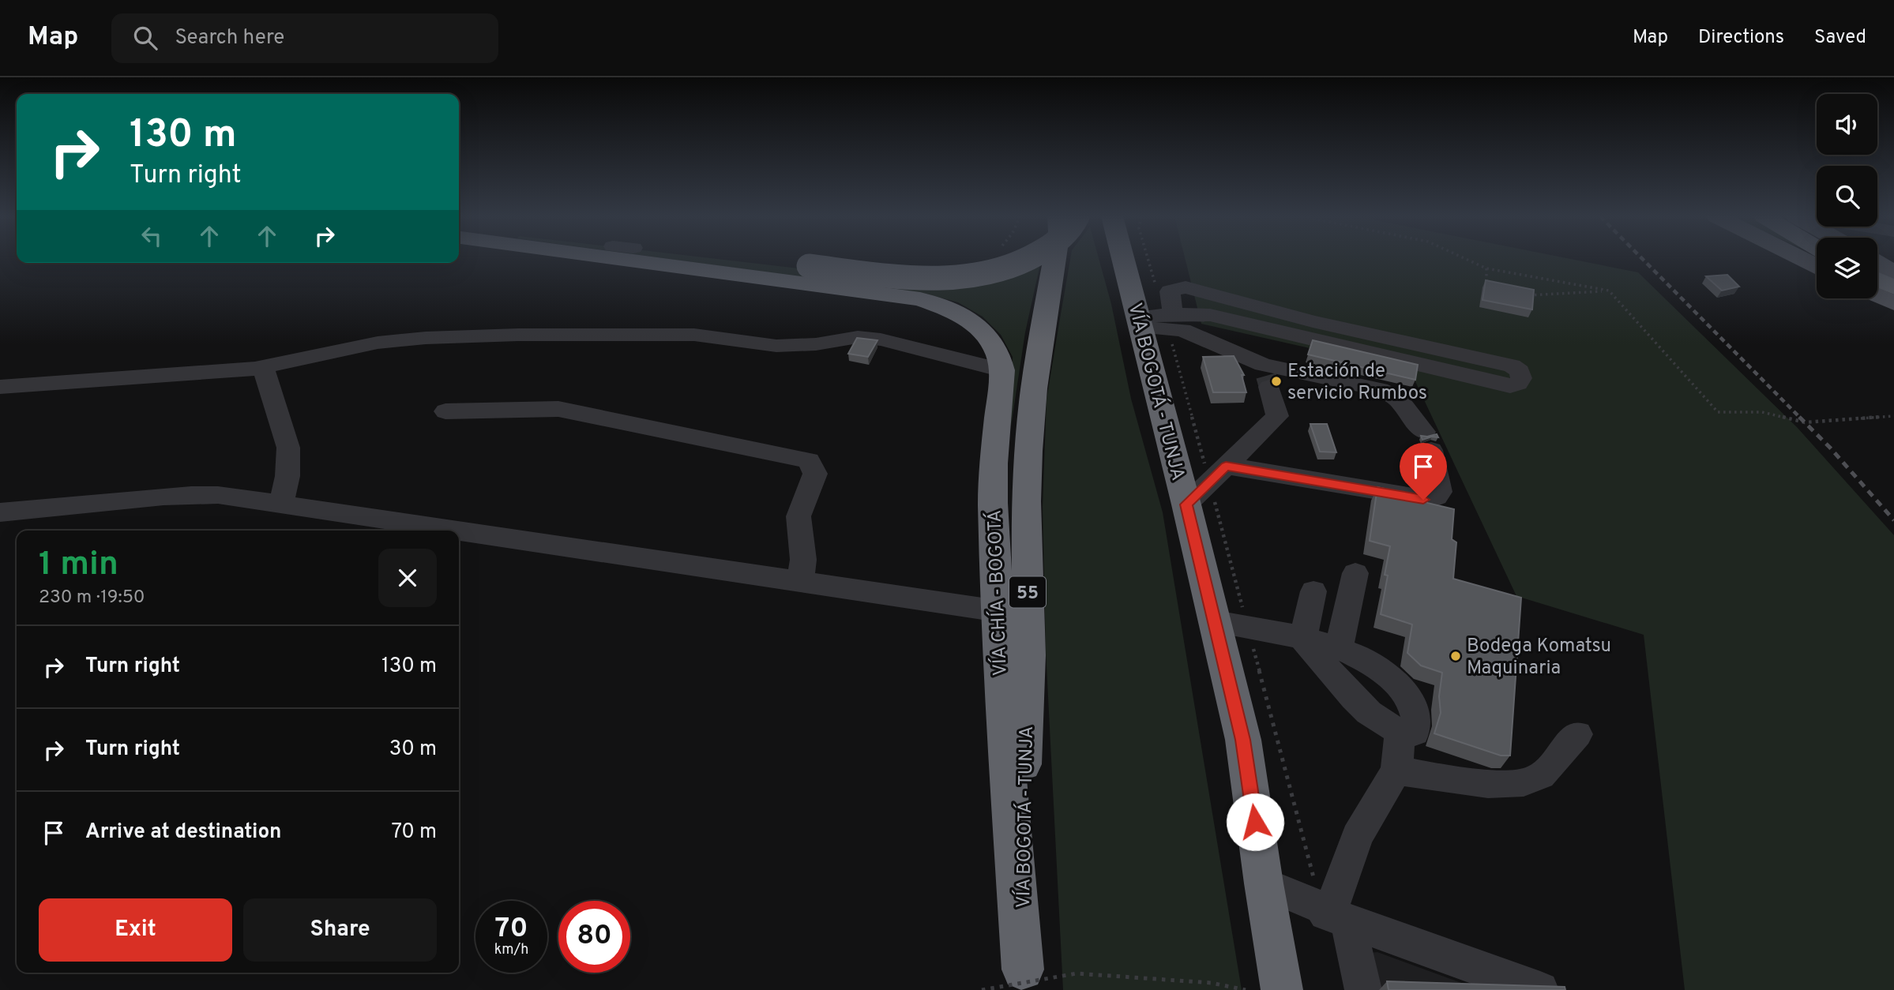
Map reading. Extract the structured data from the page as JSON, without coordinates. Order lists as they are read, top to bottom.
{
  "streets": {
    "highway": ["VÍA BOGOTÁ - TUNJA", "55", "VÍA CHÍA - BOGOTÁ"]
  },
  "crossings": [
    ["VÍA BOGOTÁ - TUNJA", "VÍA CHÍA - BOGOTÁ"]
  ],
  "places": ["Estación de servicio Rumbos", "Bodega Komatsu Maquinaria"],
  "page": {
    "header": "Map",
    "search": "Search here",
    "nav": ["Map", "Directions", "Saved"],
    "turn": ["130 m", "Turn right"],
    "heading": ["1 min", "230 m · 19:50"],
    "list": [
      {
        "name": "Turn right",
        "value": "130 m"
      },
      {
        "name": "Turn right",
        "value": "30 m"
      },
      {
        "name": "Arrive at destination",
        "value": "70 m"
      }
    ],
    "buttons": ["Exit", "Share"],
    "speed": "70 km/h",
    "limit": "80"
  }
}
